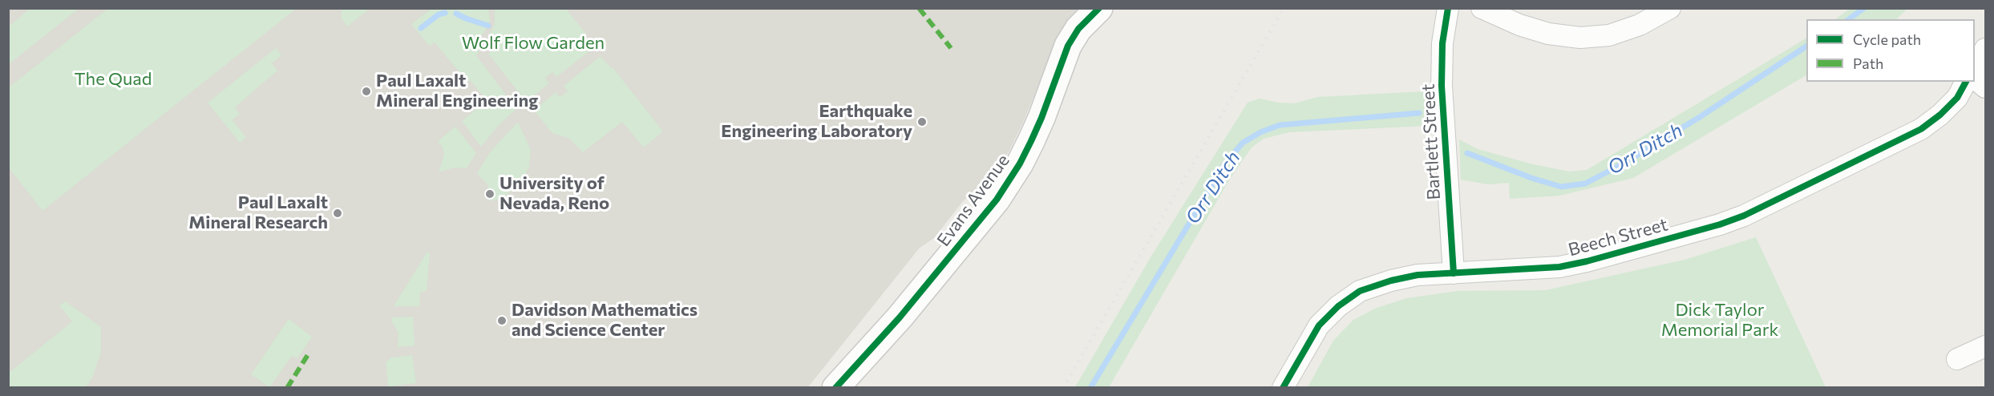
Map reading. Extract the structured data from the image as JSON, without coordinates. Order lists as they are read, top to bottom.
{
  "streets": {
    "street": ["Bartlett Street", "Evans Avenue", "Beech Street"]
  },
  "crossings": [
    ["Bartlett Street", "Beech Street"]
  ],
  "water": ["Orr Ditch"],
  "parks": ["Wolf Flow Garden", "The Quad", "Dick Taylor Memorial Park"],
  "places": [
    "Paul Laxalt Mineral Engineering",
    "Earthquake Engineering Laboratory",
    "University of Nevada, Reno",
    "Paul Laxalt Mineral Research",
    "Davidson Mathematics and Science Center"
  ],
  "legend": ["Cycle path", "Path"]
}
